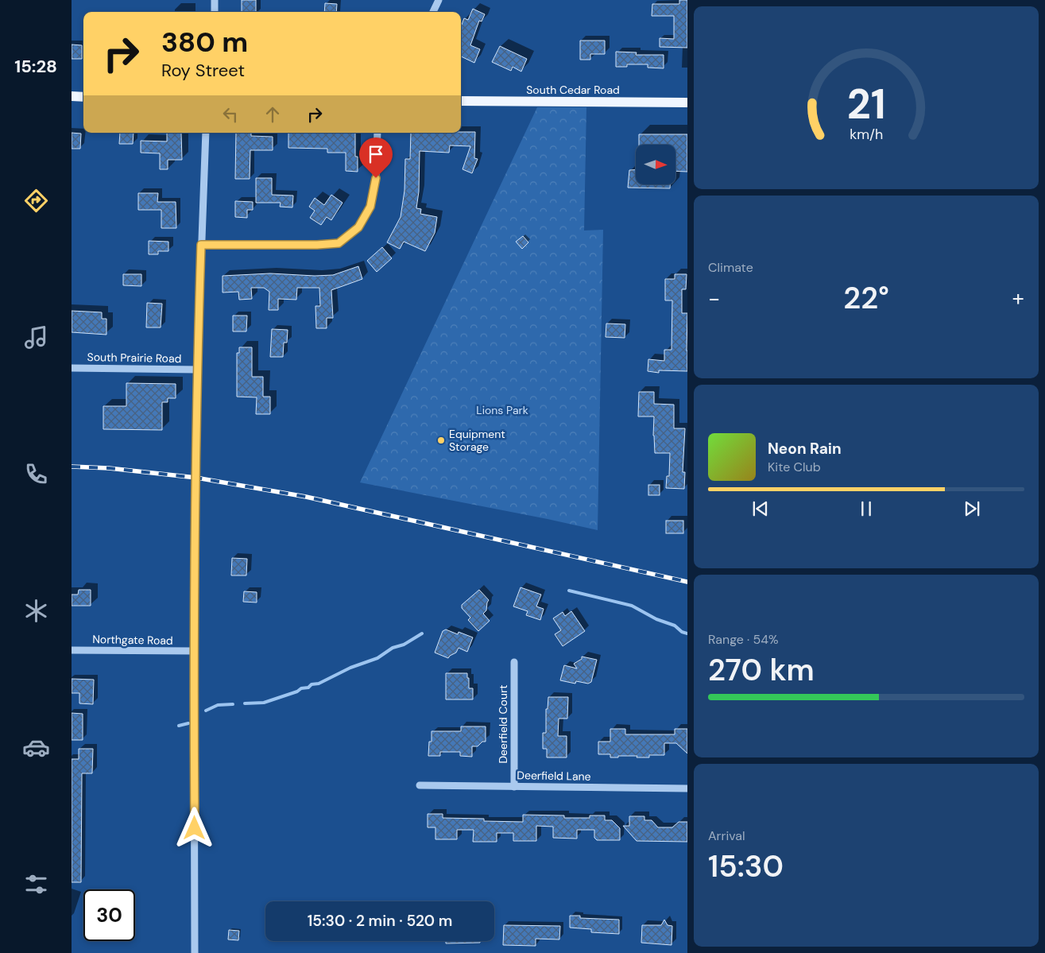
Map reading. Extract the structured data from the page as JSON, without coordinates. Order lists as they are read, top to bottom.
{
  "streets": {
    "main road": ["South Cedar Road"],
    "street": [
      "South Prairie Road",
      "Northgate Road",
      "Deerfield Court",
      "Deerfield Lane"
    ]
  },
  "crossings": [
    ["Deerfield Court", "Deerfield Lane"]
  ],
  "parks": ["Lions Park"],
  "places": ["Equipment Storage"],
  "north": "right",
  "page": {
    "tabs": "15:28",
    "turn": ["380 m", "Roy Street"],
    "tile": [
      "Climate",
      ["Range · 54%", "270 km"],
      ["Arrival", "15:30"]
    ],
    "heat": ["−", "22°", "+"],
    "song": ["Neon Rain", "Kite Club"],
    "limit": "30",
    "trip": "15:30 · 2 min · 520 m",
    "gauge": ["21", "km/h"]
  }
}
